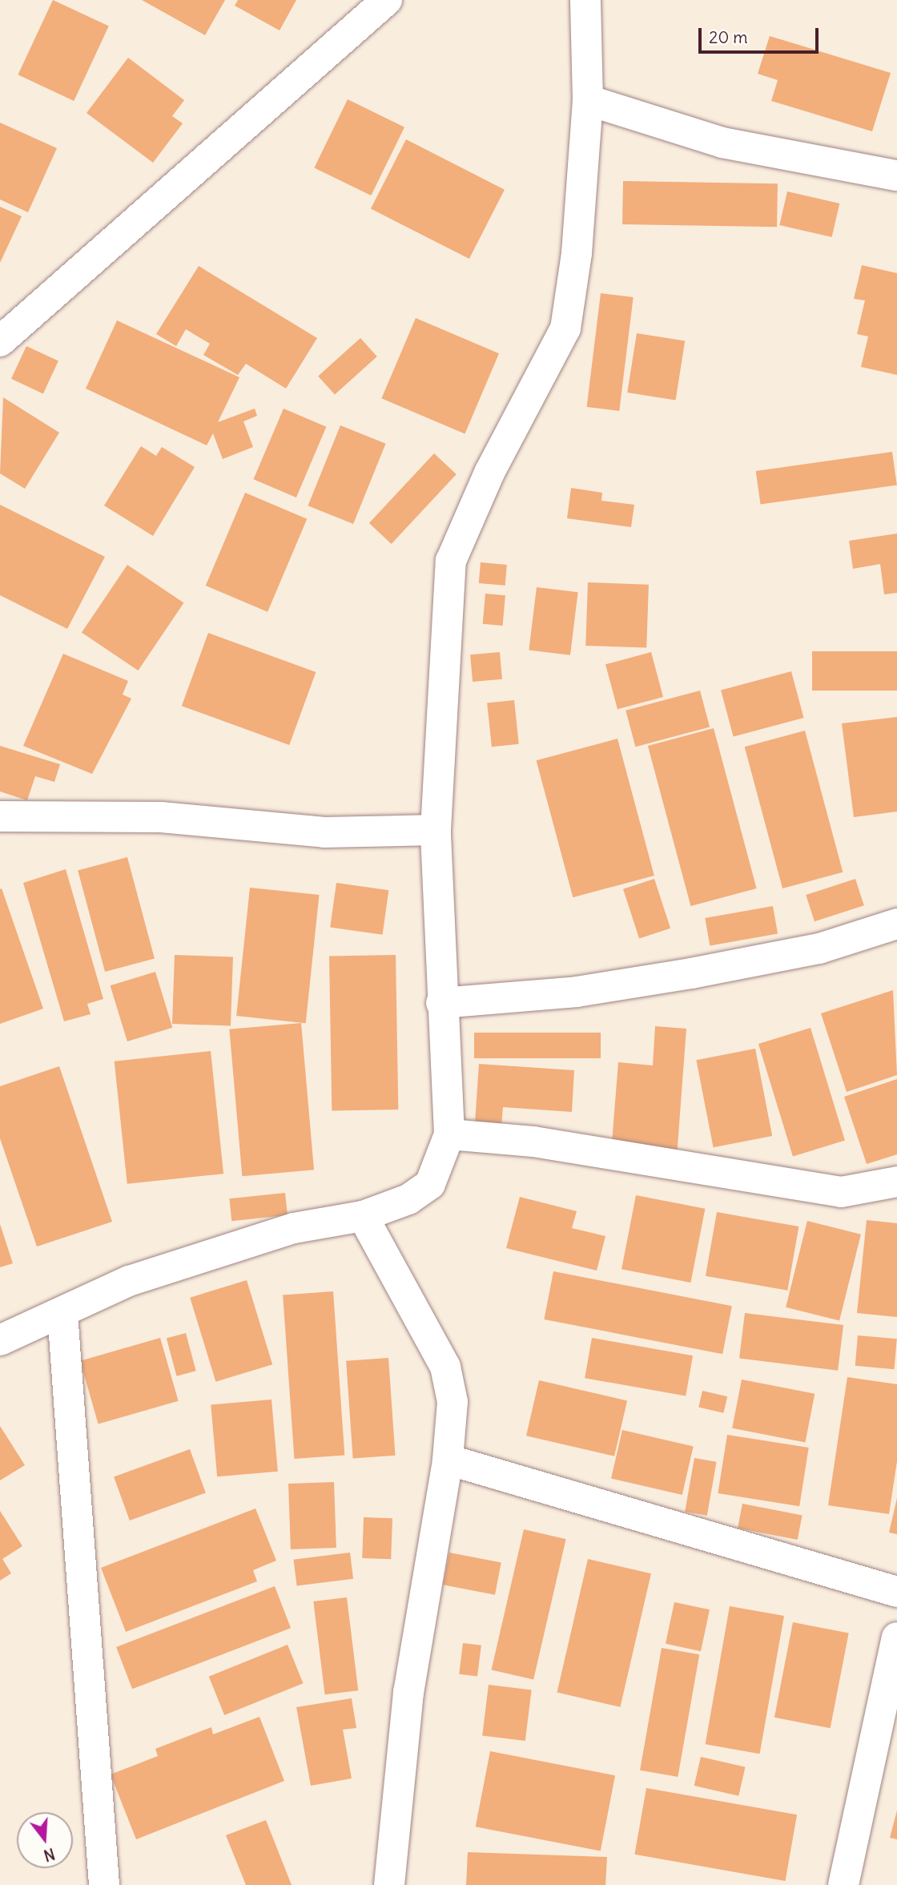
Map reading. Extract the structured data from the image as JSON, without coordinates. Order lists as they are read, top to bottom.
{
  "scale_bar": "20 m",
  "north": "bottom"
}
